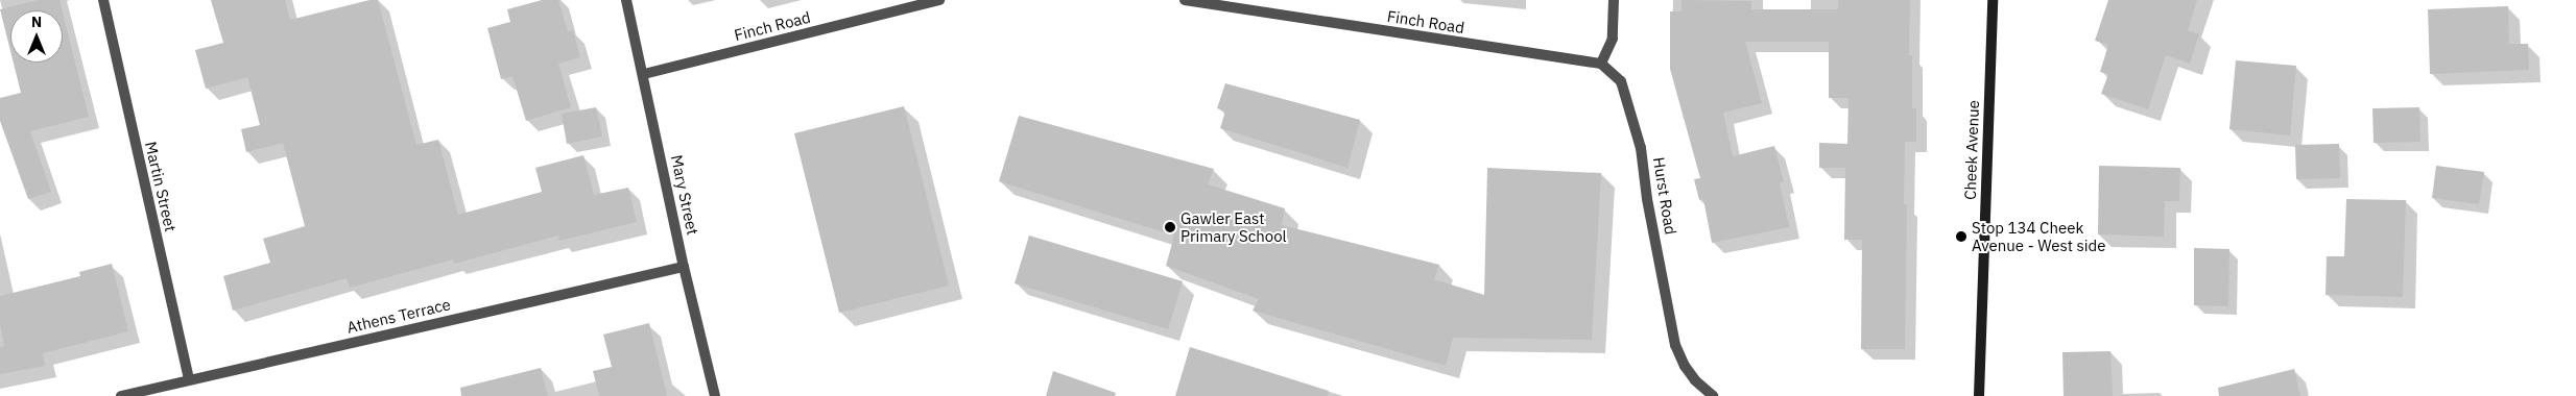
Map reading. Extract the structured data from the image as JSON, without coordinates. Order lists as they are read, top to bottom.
{
  "streets": {
    "street": [
      "Finch Road",
      "Cheek Avenue",
      "Martin Street",
      "Mary Street",
      "Hurst Road",
      "Athens Terrace"
    ]
  },
  "crossings": [
    ["Finch Road", "Mary Street"],
    ["Finch Road", "Hurst Road"],
    ["Martin Street", "Athens Terrace"],
    ["Mary Street", "Athens Terrace"]
  ],
  "places": ["Gawler East Primary School", "Stop 134 Cheek Avenue - West side"],
  "north": "top"
}
